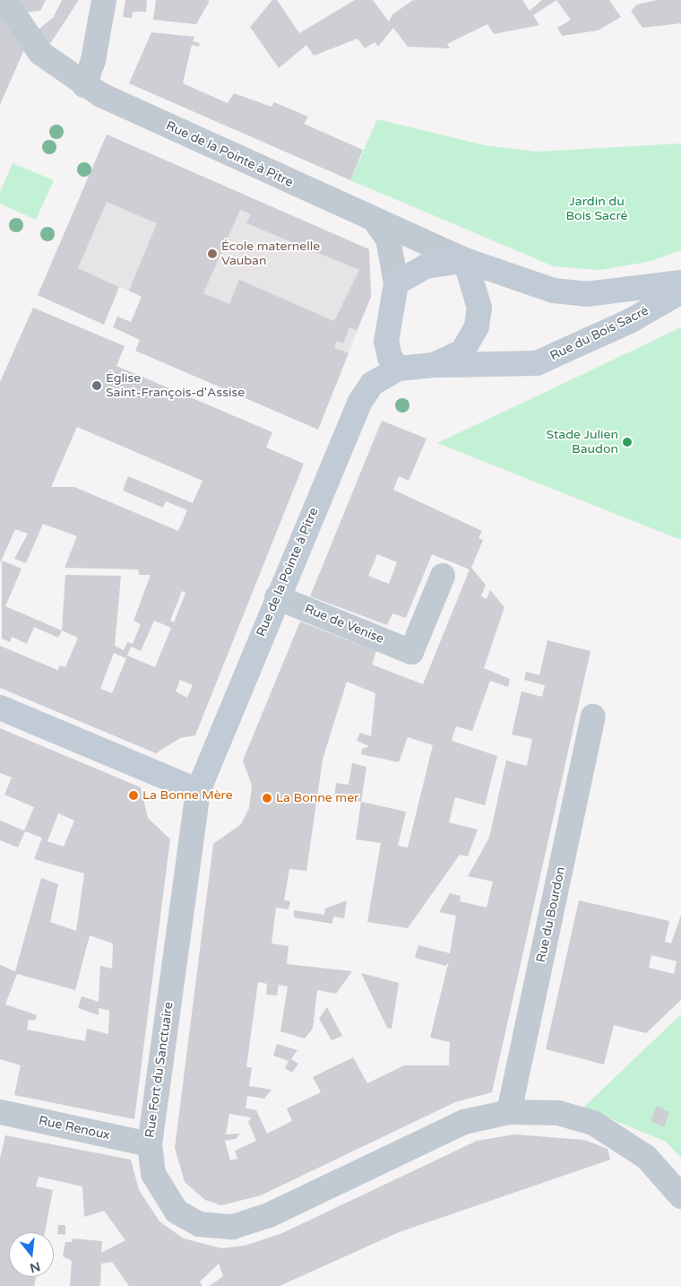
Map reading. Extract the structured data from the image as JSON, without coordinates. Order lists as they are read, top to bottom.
{
  "streets": {
    "street": [
      "Rue de la Pointe à Pitre",
      "Rue du Bois Sacré",
      "Rue de Venise",
      "Rue du Bourdon",
      "Rue Fort du Sanctuaire",
      "Rue Renoux"
    ]
  },
  "crossings": [
    ["Rue de la Pointe à Pitre", "Rue du Bois Sacré"],
    ["Rue de la Pointe à Pitre", "Rue de Venise"],
    ["Rue de la Pointe à Pitre", "Rue Fort du Sanctuaire"],
    ["Rue du Bourdon", "Rue Fort du Sanctuaire"],
    ["Rue Fort du Sanctuaire", "Rue Renoux"]
  ],
  "parks": ["Jardin du Bois Sacré"],
  "places": [
    "École maternelle Vauban",
    "Église Saint-François-d'Assise",
    "Stade Julien Baudon",
    "La Bonne Mère",
    "La Bonne mer"
  ],
  "north": "bottom"
}
